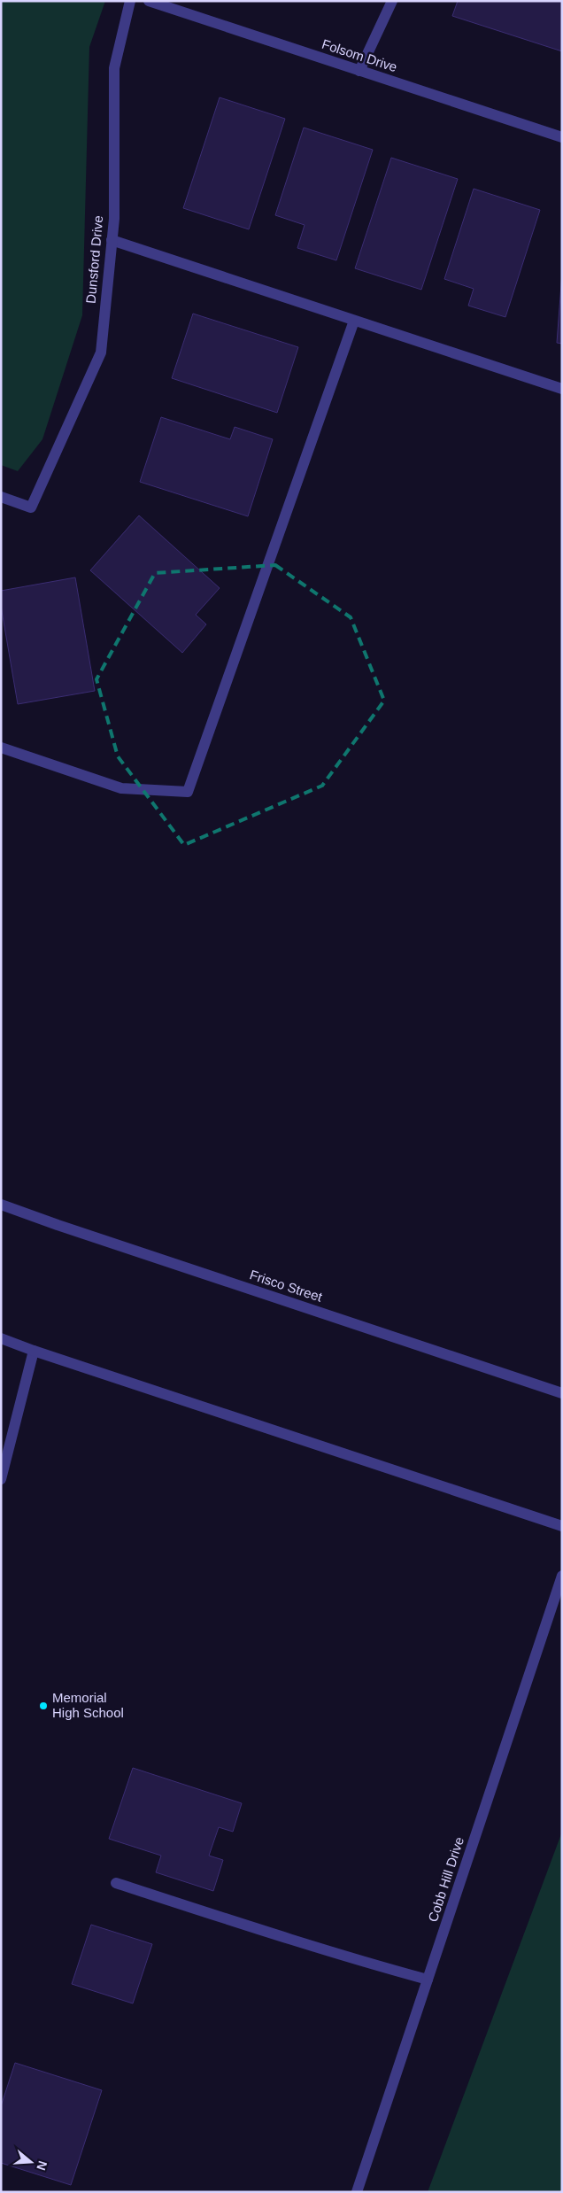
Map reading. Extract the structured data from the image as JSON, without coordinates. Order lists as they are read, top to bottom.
{
  "streets": {
    "street": [
      "Folsom Drive",
      "Dunsford Drive",
      "Frisco Street",
      "Cobb Hill Drive"
    ]
  },
  "places": ["Memorial High School"],
  "north": "right"
}
